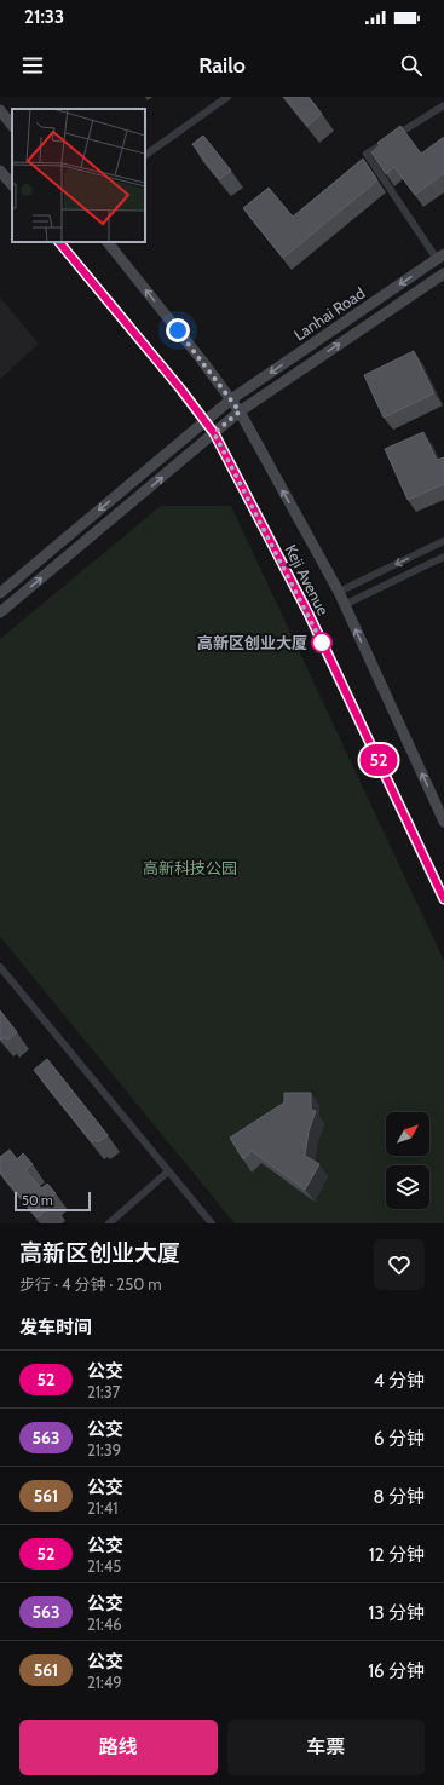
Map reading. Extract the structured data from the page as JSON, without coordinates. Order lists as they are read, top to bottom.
{
  "streets": {
    "main road": ["Lanhai Road", "Keji Avenue"]
  },
  "crossings": [
    ["Lanhai Road", "Keji Avenue"]
  ],
  "parks": ["高新科技公园"],
  "places": ["高新区创业大厦"],
  "lines": ["bus line 52"],
  "scale_bar": "50 m",
  "north": "top right",
  "page": {
    "status": "21:33",
    "header": "Railo",
    "on_map": "52",
    "scale": "50 m",
    "heading": [
      ["高新区创业大厦", "步行 · 4 分钟 · 250 m"],
      "发车时间"
    ],
    "list": [
      {
        "mark": "52",
        "name": "公交",
        "note": "21:37",
        "value": "4 分钟"
      },
      {
        "mark": "563",
        "name": "公交",
        "note": "21:39",
        "value": "6 分钟"
      },
      {
        "mark": "561",
        "name": "公交",
        "note": "21:41",
        "value": "8 分钟"
      },
      {
        "mark": "52",
        "name": "公交",
        "note": "21:45",
        "value": "12 分钟"
      },
      {
        "mark": "563",
        "name": "公交",
        "note": "21:46",
        "value": "13 分钟"
      },
      {
        "mark": "561",
        "name": "公交",
        "note": "21:49",
        "value": "16 分钟"
      }
    ],
    "buttons": ["路线", "车票"]
  }
}
